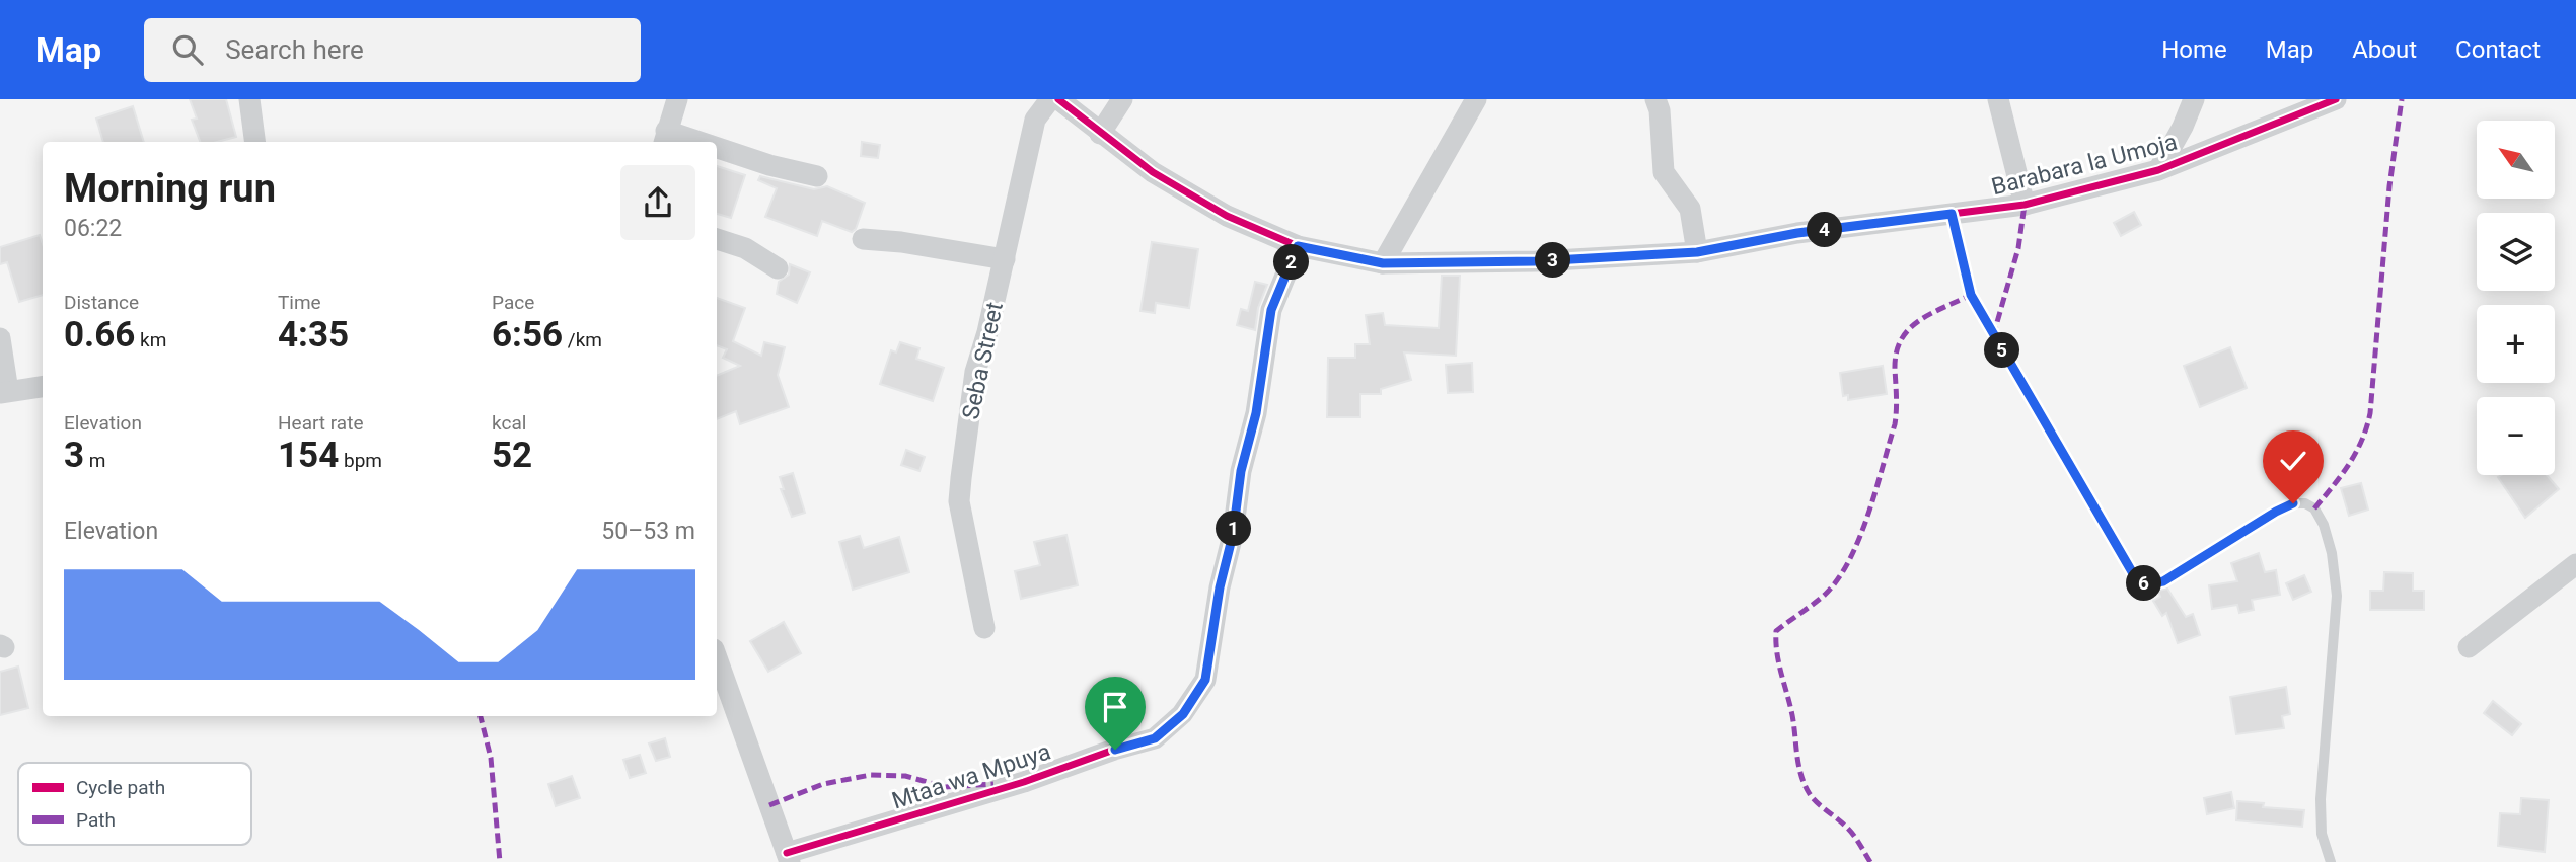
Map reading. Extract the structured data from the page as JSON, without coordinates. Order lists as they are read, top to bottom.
{
  "streets": {
    "street": ["Barabara la Umoja", "Seba Street", "Mtaa wa Mpuya"]
  },
  "crossings": [
    ["Barabara la Umoja", "Mtaa wa Mpuya"]
  ],
  "legend": ["Cycle path", "Path"],
  "north": "top left",
  "page": {
    "header": "Map",
    "search": "Search here",
    "nav": [
      "Home",
      "Map",
      "About",
      "Contact"
    ],
    "map_buttons": ["+", "−"],
    "heading": ["Morning run", "06:22"],
    "pins": [
      "4",
      "3",
      "2",
      "5",
      "1",
      "6"
    ],
    "stats": [
      ["Distance", "0.66 km"],
      ["Time", "4:35"],
      ["Pace", "6:56 /km"],
      ["Elevation", "3 m"],
      ["Heart rate", "154 bpm"],
      ["kcal", "52"]
    ],
    "chart": ["Elevation", "50–53 m"]
  }
}
